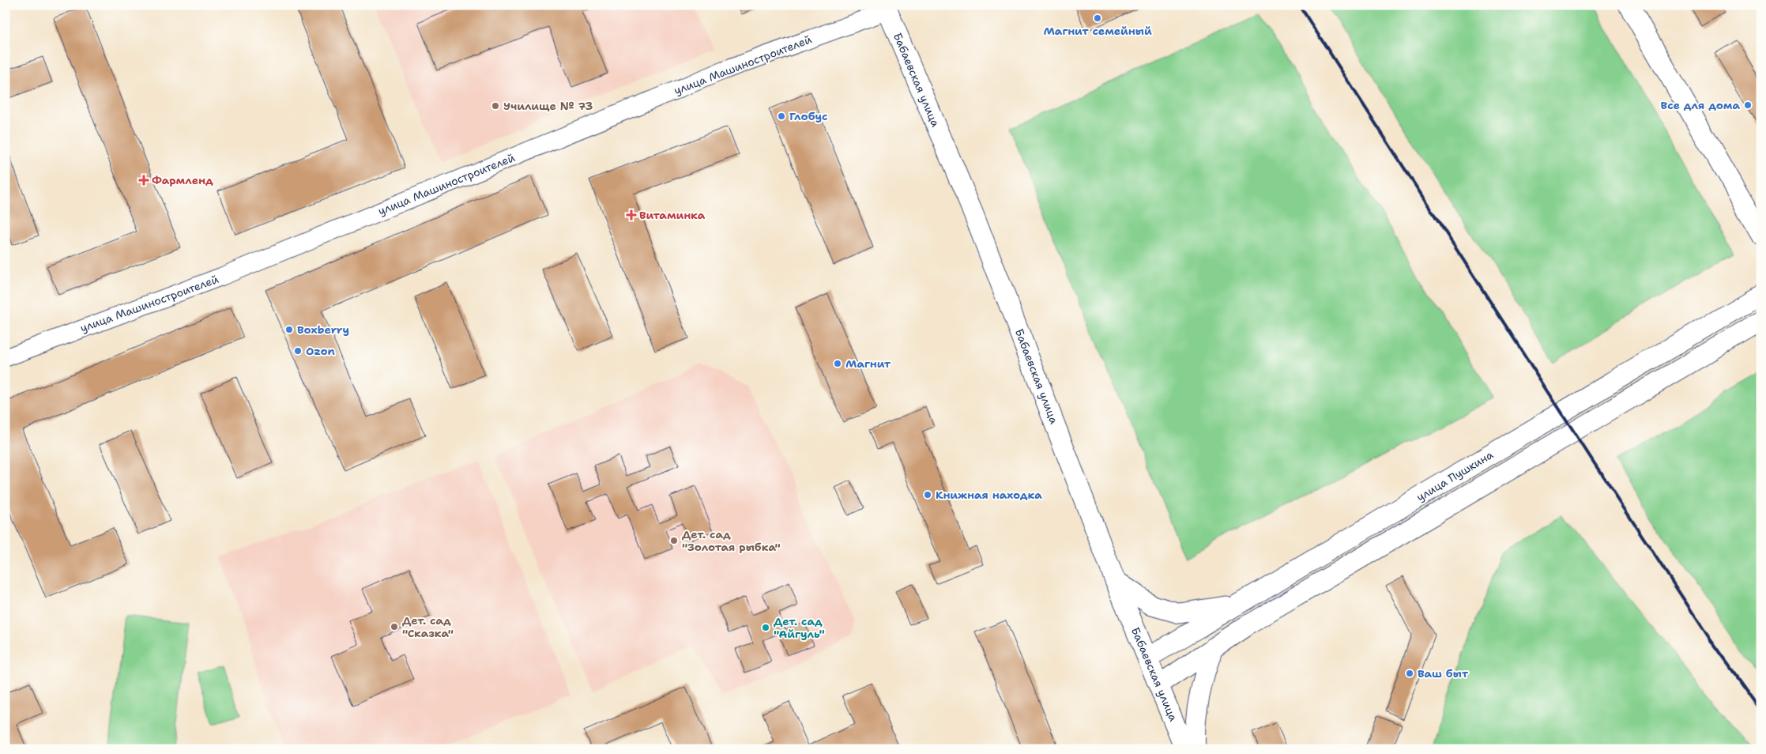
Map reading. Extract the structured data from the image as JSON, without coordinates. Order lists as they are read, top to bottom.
{
  "streets": {
    "main road": ["Бабаевская улица", "улица Пушкина"],
    "street": ["улица Машиностроителей"]
  },
  "crossings": [
    ["улица Машиностроителей", "Бабаевская улица"],
    ["Бабаевская улица", "улица Пушкина"]
  ],
  "places": {
    "other": [
      "Магнит семейный",
      "Все для дома",
      "Училище № 73",
      "Глобус",
      "Boxberry",
      "Ozon",
      "Магнит",
      "Книжная находка",
      "Дет. сад \"Золотая рыбка\"",
      "Дет. сад \"Сказка\"",
      "Дет. сад \"Айгуль\"",
      "Ваш быт"
    ],
    "health": ["Фармленд", "Витаминка"]
  }
}
